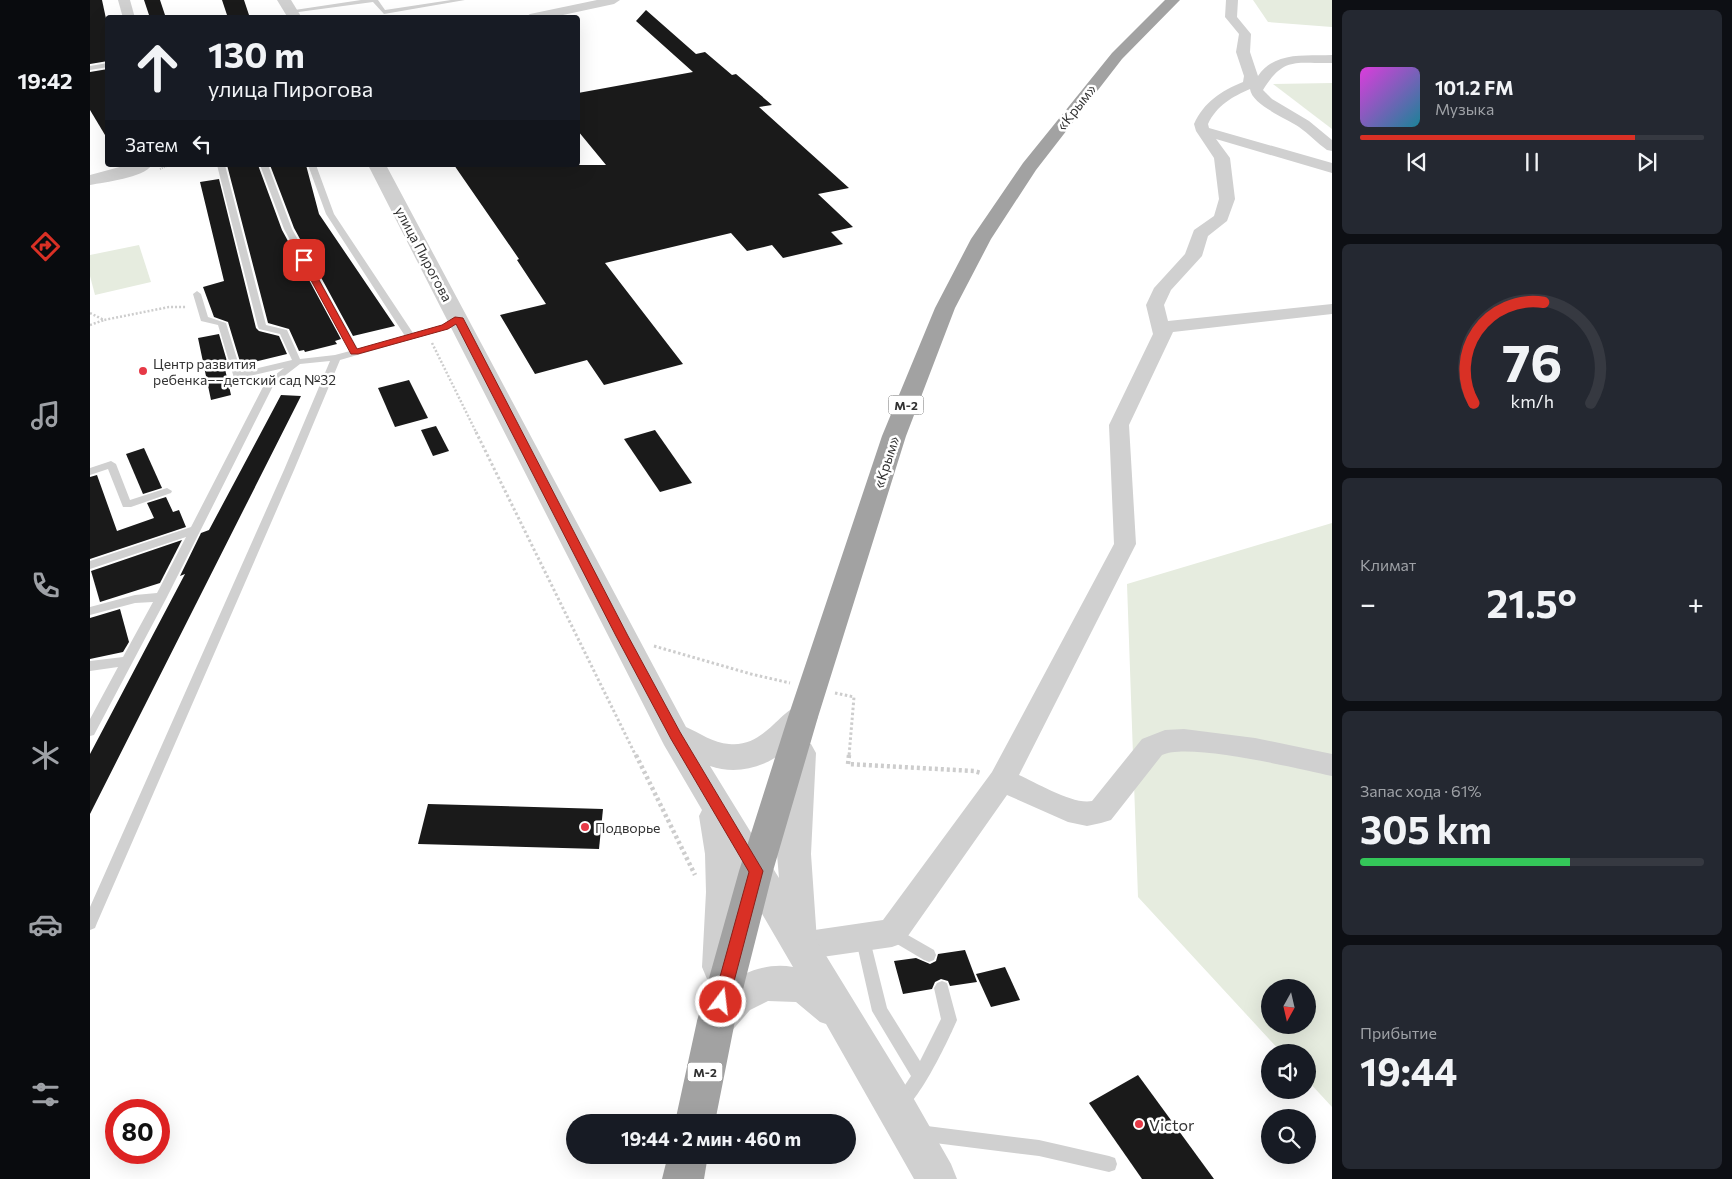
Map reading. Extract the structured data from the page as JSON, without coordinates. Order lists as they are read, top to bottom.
{
  "streets": {
    "highway": ["«Крым»", "М-2"],
    "street": ["улица Пирогова"]
  },
  "crossings": [
    ["«Крым»", "М-2"]
  ],
  "places": ["Центр развития ребенка––детский сад №32", "Подворье", "Victor"],
  "north": "bottom",
  "page": {
    "tabs": "19:42",
    "turn": ["130 m", "улица Пирогова"],
    "song": ["101.2 FM", "Музыка"],
    "then": "Затем",
    "tile": [
      "Климат",
      ["Запас хода · 61%", "305 km"],
      ["Прибытие", "19:44"]
    ],
    "heat": ["−", "21.5°", "+"],
    "limit": "80",
    "trip": "19:44 · 2 мин · 460 m",
    "gauge": ["76", "km/h"]
  }
}
